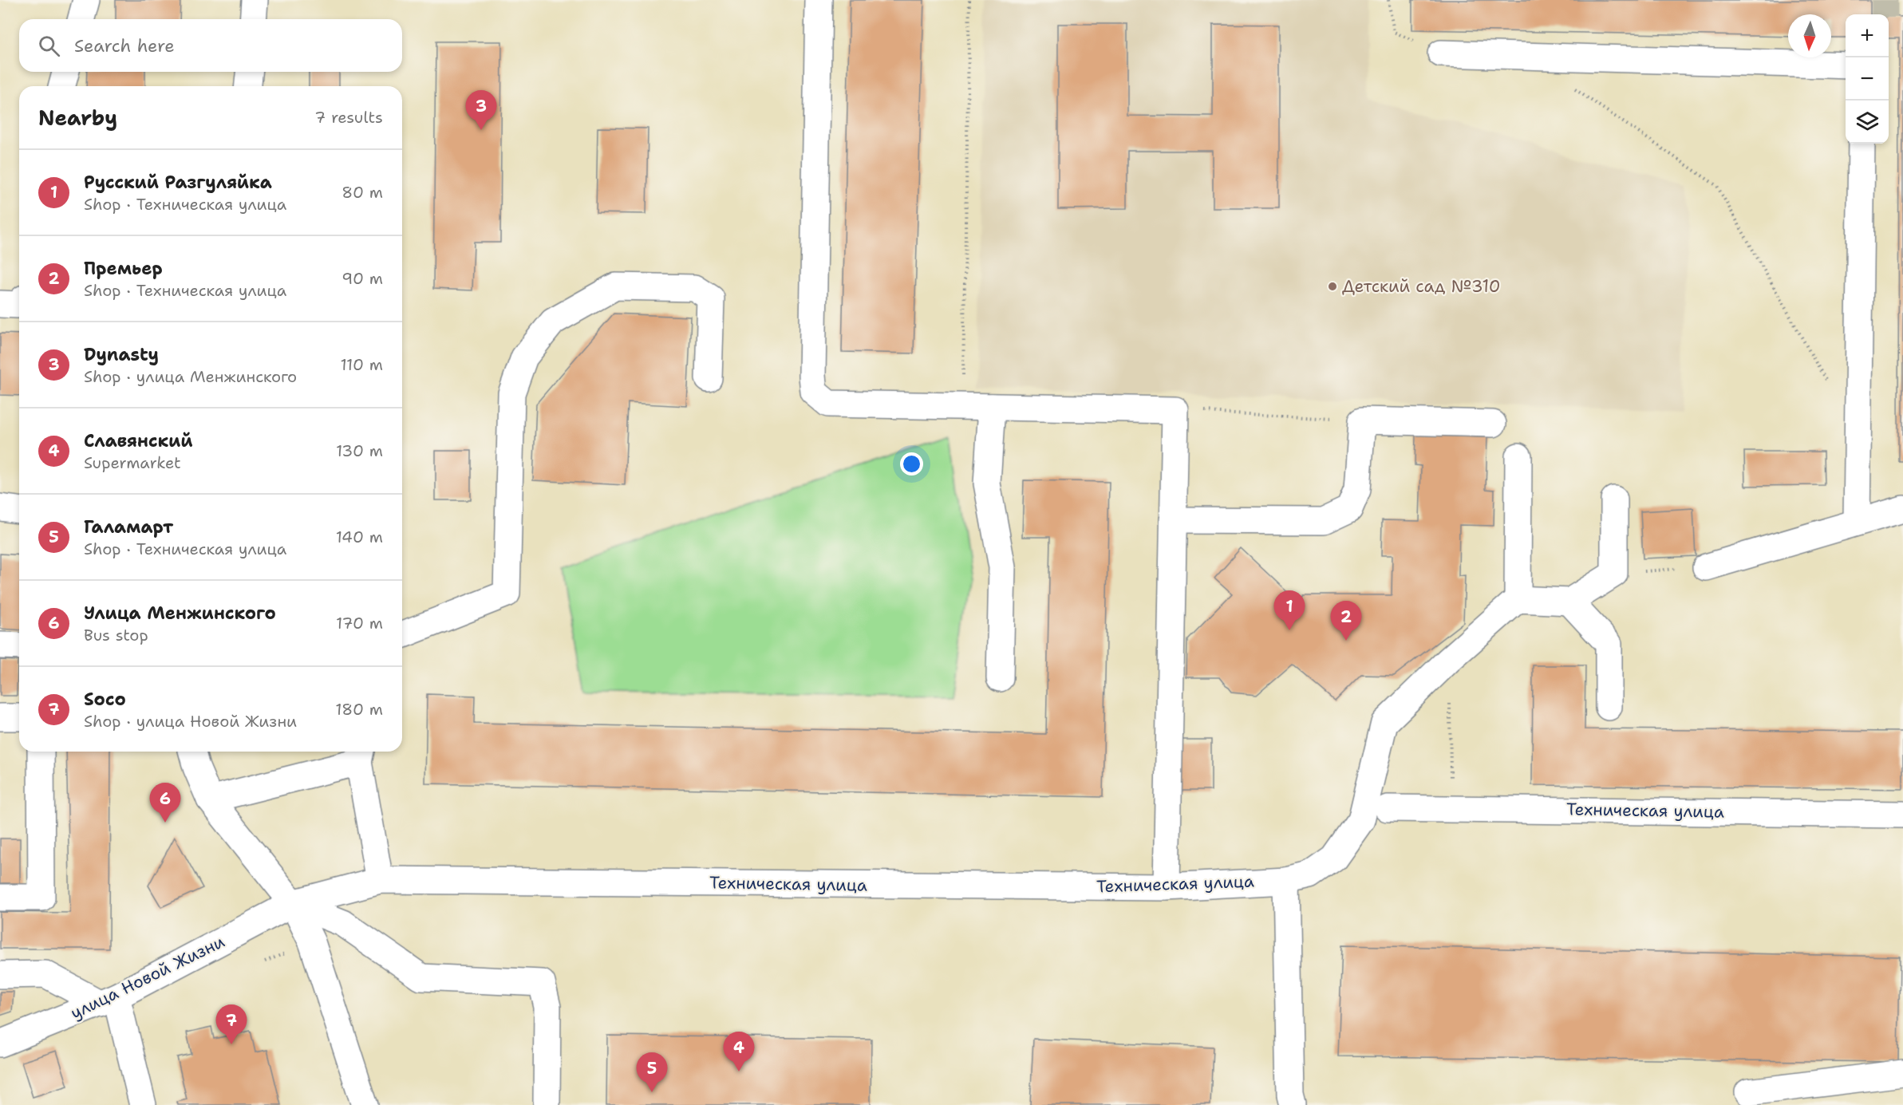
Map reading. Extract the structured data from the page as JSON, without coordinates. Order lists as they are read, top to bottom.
{
  "streets": {
    "street": ["Техническая улица", "улица Новой Жизни"]
  },
  "crossings": [
    ["Техническая улица", "улица Новой Жизни"]
  ],
  "places": ["Детский сад №310"],
  "north": "bottom",
  "page": {
    "map_buttons": ["+", "−"],
    "search": "Search here",
    "heading": ["Nearby", "7 results"],
    "pins": [
      "3",
      "1",
      "2",
      "6",
      "7",
      "4",
      "5"
    ],
    "list": [
      {
        "mark": "1",
        "name": "Русский Разгуляйка",
        "note": "Shop · Техническая улица",
        "value": "80 m"
      },
      {
        "mark": "2",
        "name": "Премьер",
        "note": "Shop · Техническая улица",
        "value": "90 m"
      },
      {
        "mark": "3",
        "name": "Dynasty",
        "note": "Shop · улица Менжинского",
        "value": "110 m"
      },
      {
        "mark": "4",
        "name": "Славянский",
        "note": "Supermarket",
        "value": "130 m"
      },
      {
        "mark": "5",
        "name": "Галамарт",
        "note": "Shop · Техническая улица",
        "value": "140 m"
      },
      {
        "mark": "6",
        "name": "Улица Менжинского",
        "note": "Bus stop",
        "value": "170 m"
      },
      {
        "mark": "7",
        "name": "Soco",
        "note": "Shop · улица Новой Жизни",
        "value": "180 m"
      }
    ]
  }
}
